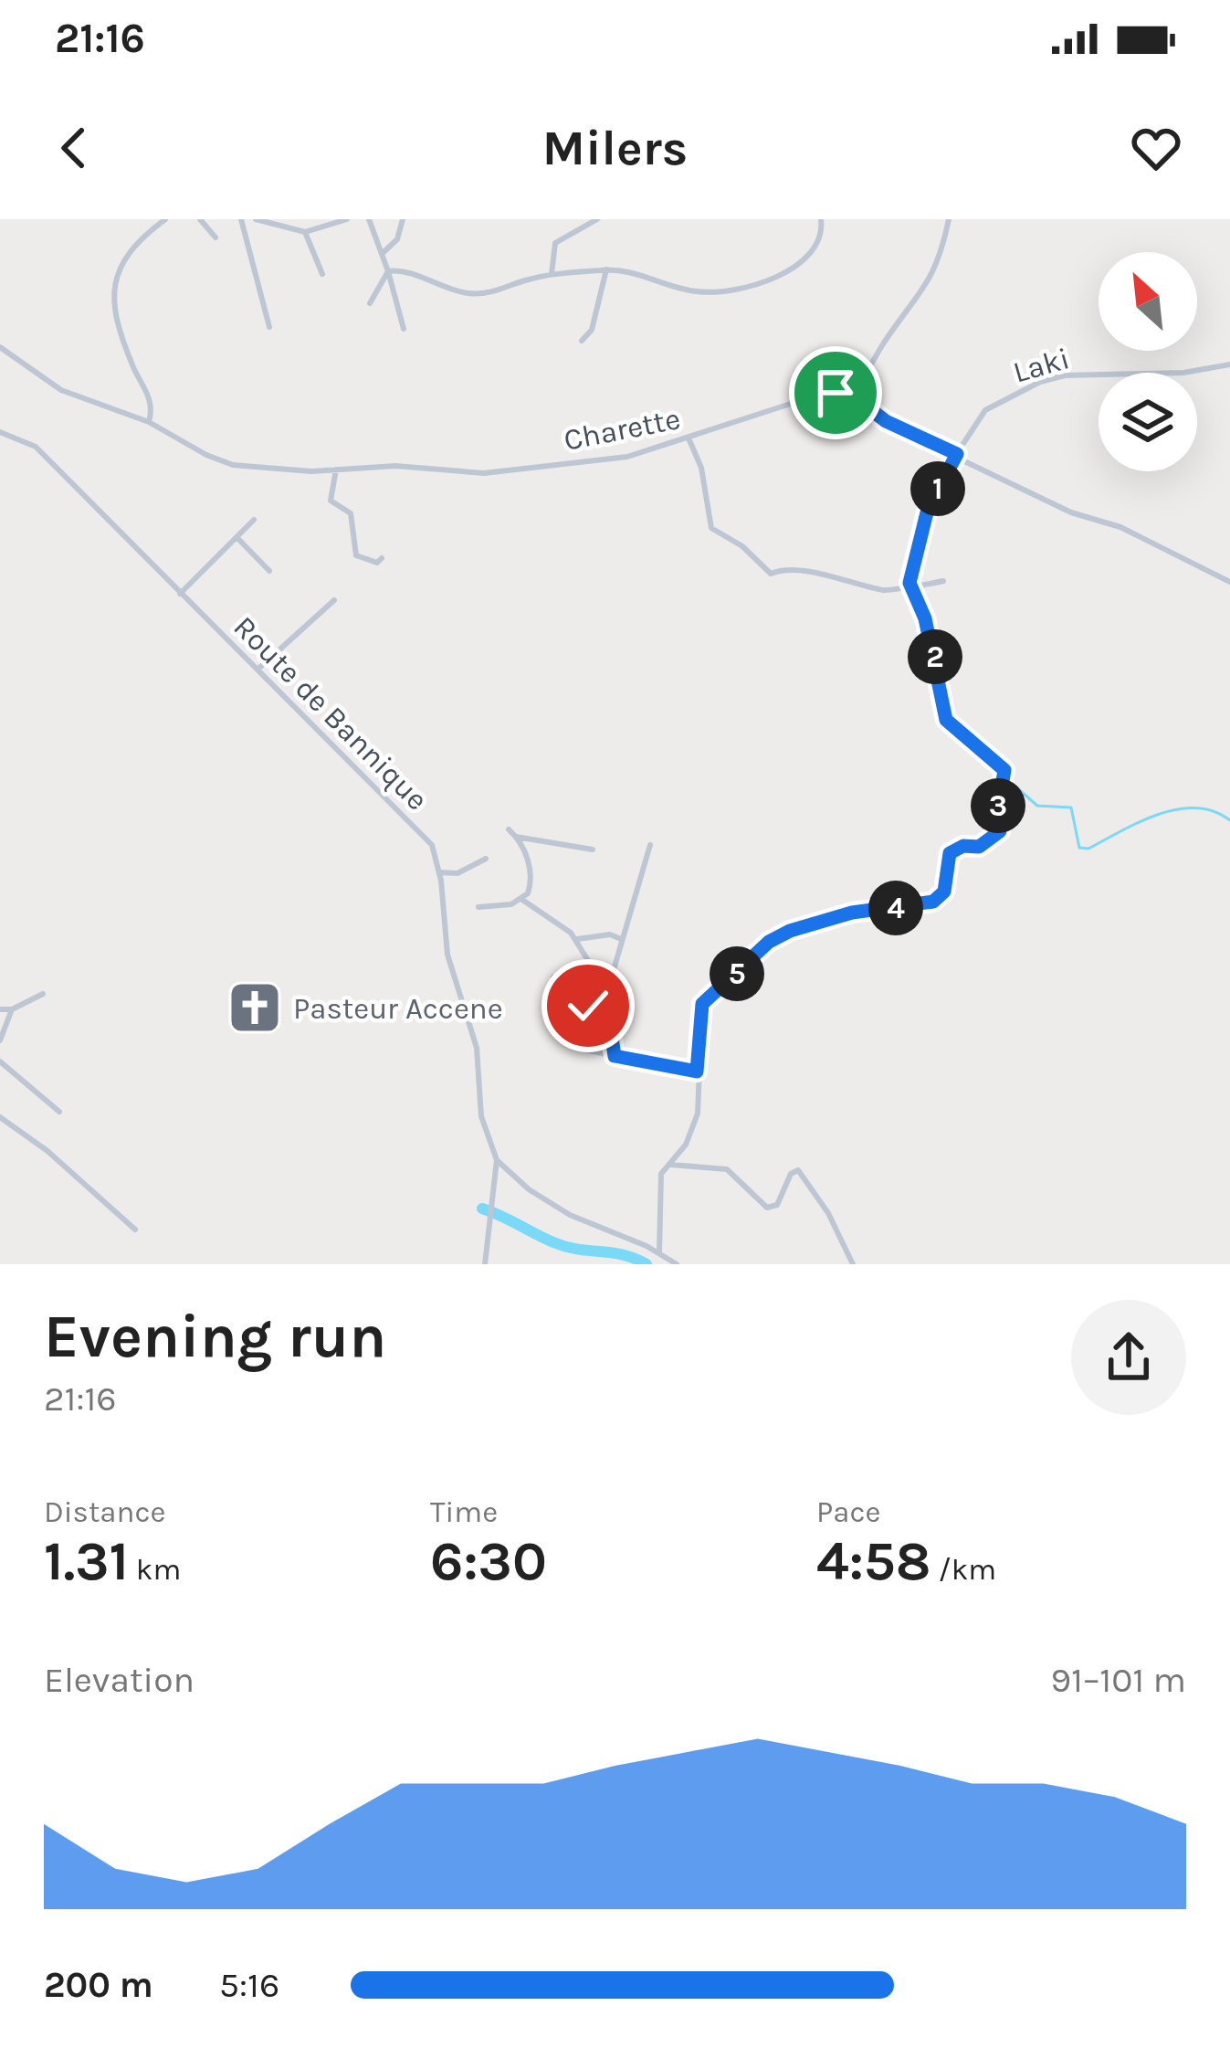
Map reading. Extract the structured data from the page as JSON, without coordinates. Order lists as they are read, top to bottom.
{
  "streets": {
    "street": ["Laki", "Charette", "Route de Bannique"]
  },
  "places": {
    "church": ["Pasteur Accene"]
  },
  "north": "top left",
  "page": {
    "status": "21:16",
    "header": "Milers",
    "pins": [
      "1",
      "2",
      "3",
      "4",
      "5"
    ],
    "heading": ["Evening run", "21:16"],
    "stats": [
      ["Distance", "1.31 km"],
      ["Time", "6:30"],
      ["Pace", "4:58 /km"]
    ],
    "chart": ["Elevation", "91–101 m"],
    "list": [
      {
        "name": "200 m",
        "note": "5:16"
      }
    ]
  }
}
